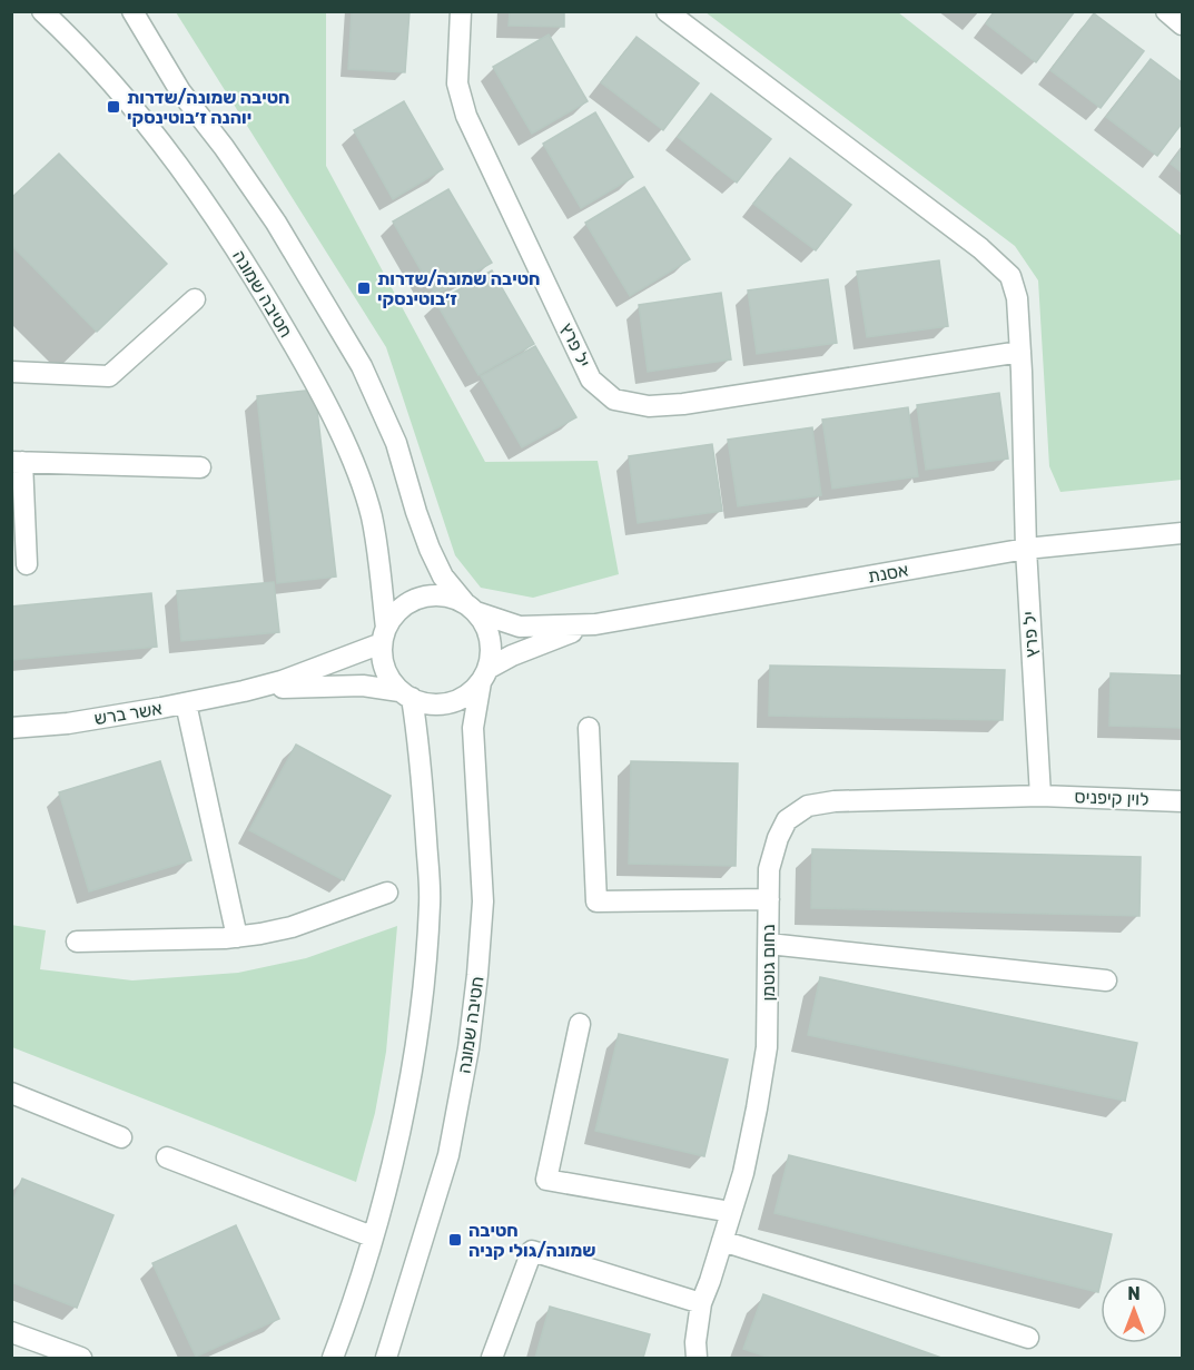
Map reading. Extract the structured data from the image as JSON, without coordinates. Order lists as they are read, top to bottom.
{
  "streets": {
    "street": [
      "חטיבה שמונה",
      "יל פרץ",
      "אסנת",
      "אשר ברש",
      "לוין קיפניס",
      "נחום גוטמן"
    ]
  },
  "crossings": [
    ["חטיבה שמונה", "אסנת"],
    ["חטיבה שמונה", "אשר ברש"],
    ["יל פרץ", "אסנת"],
    ["יל פרץ", "לוין קיפניס"],
    ["יל פרץ", "נחום גוטמן"],
    ["אסנת", "אשר ברש"],
    ["לוין קיפניס", "נחום גוטמן"]
  ],
  "places": {
    "transit": ["חטיבה שמונה/שדרות יוהנה ז׳בוטינסקי", "חטיבה שמונה/שדרות ז׳בוטינסקי", "חטיבה שמונה/גולי קניה"]
  },
  "north": "top"
}
